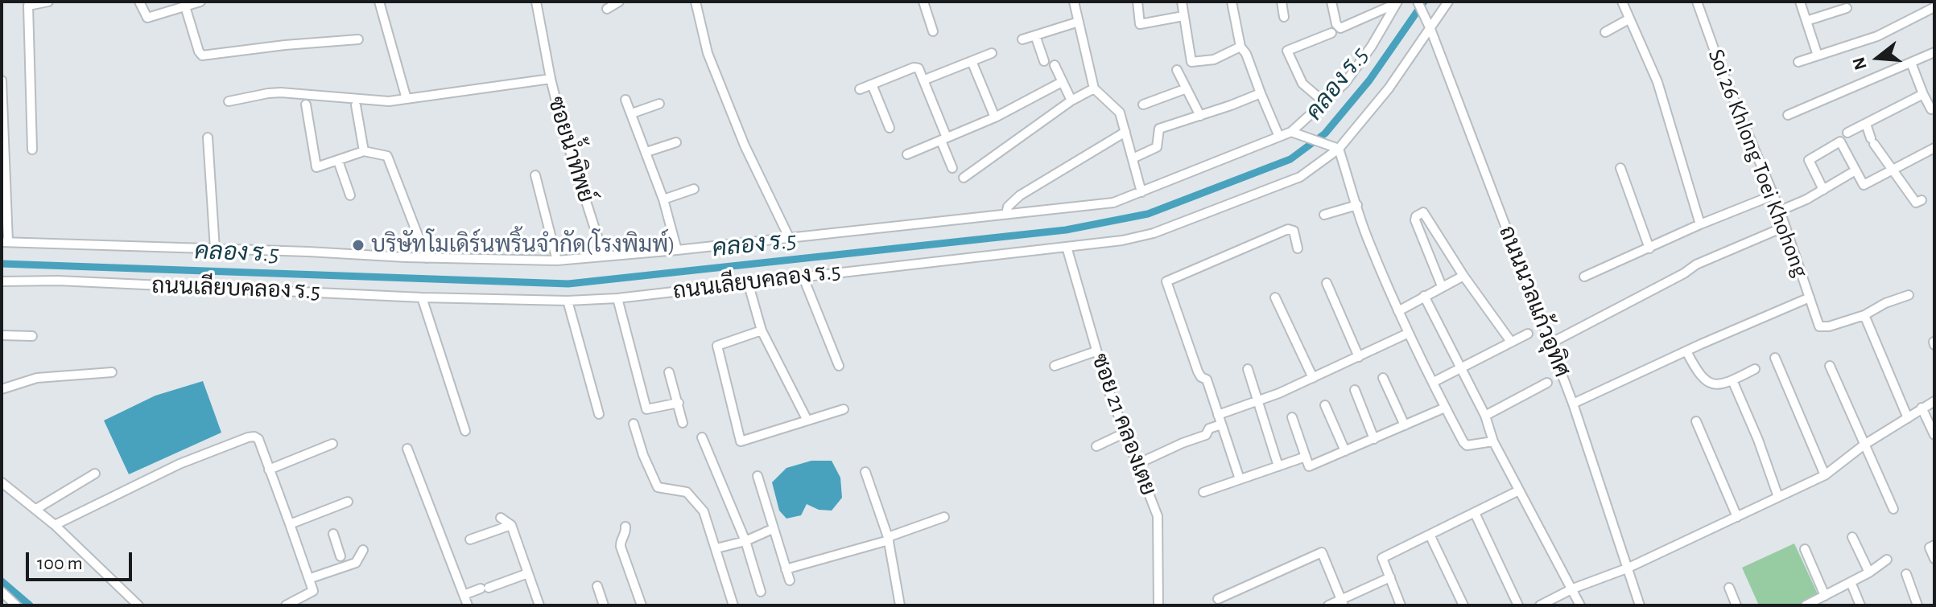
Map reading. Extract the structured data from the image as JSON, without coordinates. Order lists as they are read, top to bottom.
{
  "streets": {
    "street": [
      "ซอยน้ำทิพย์",
      "Soi 26 Khlong Toei Khohong",
      "ถนนเลียบคลอง ร.5",
      "ถนนนวลแก้วอุทิศ",
      "ซอย 21 คลองเตย"
    ]
  },
  "crossings": [
    ["ซอยน้ำทิพย์", "ถนนเลียบคลอง ร.5"],
    ["ถนนเลียบคลอง ร.5", "ถนนนวลแก้วอุทิศ"],
    ["ถนนเลียบคลอง ร.5", "ซอย 21 คลองเตย"]
  ],
  "water": ["คลอง ร.5"],
  "places": ["บริษัทโมเดิร์นพริ้นจำกัด(โรงพิมพ์)"],
  "scale_bar": "100 m",
  "north": "left"
}
